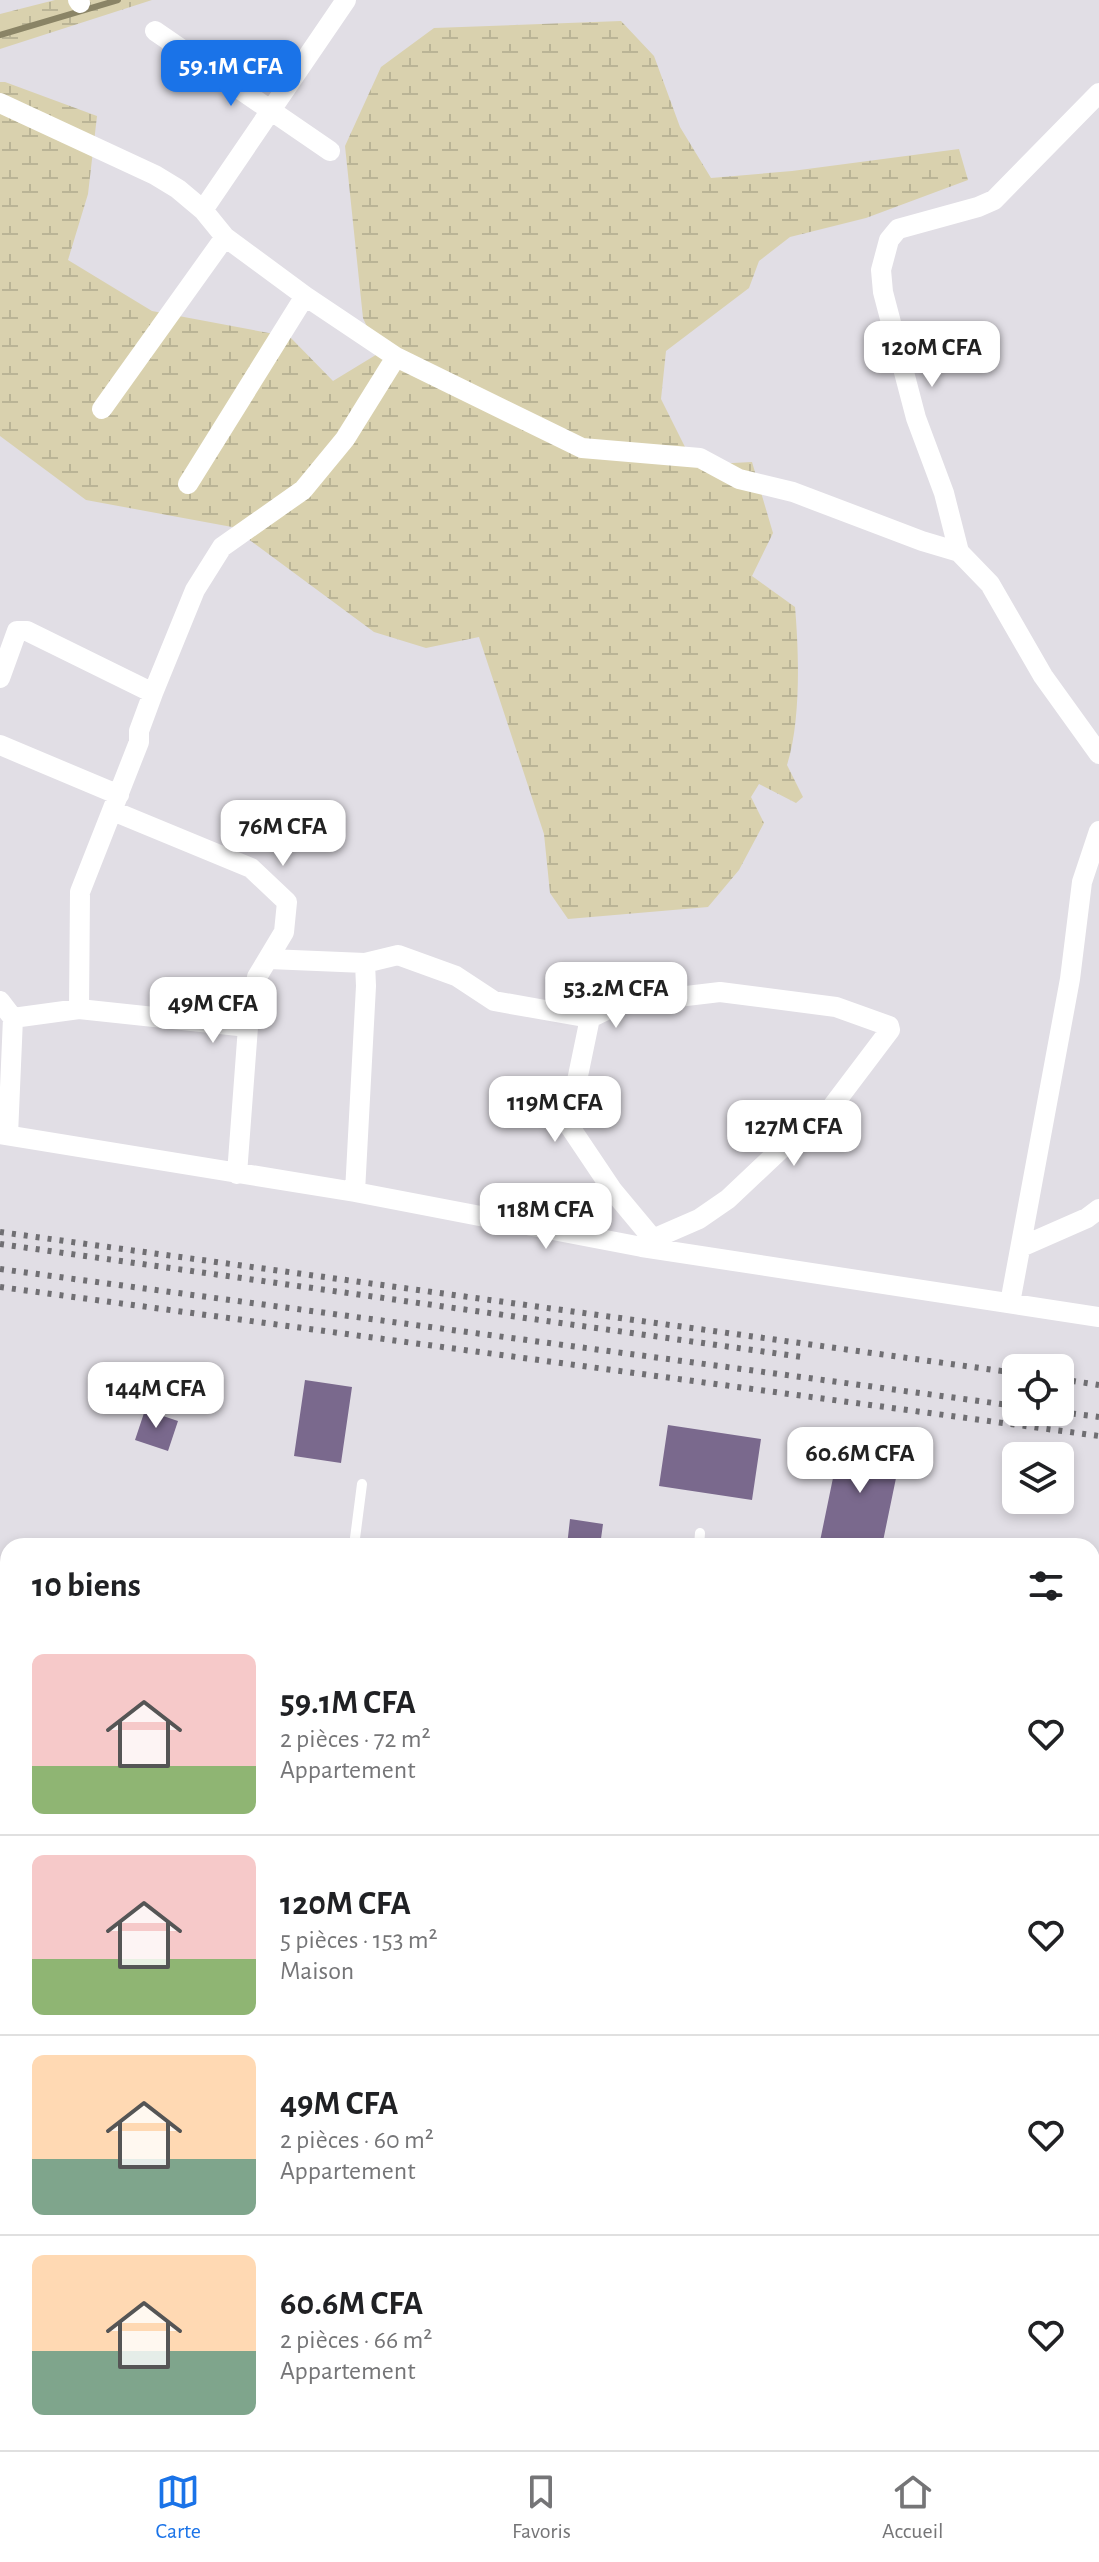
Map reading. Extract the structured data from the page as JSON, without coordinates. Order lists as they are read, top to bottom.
{
  "page": {
    "price": [
      "59.1M CFA",
      "120M CFA",
      "76M CFA",
      "53.2M CFA",
      "49M CFA",
      "119M CFA",
      "127M CFA",
      "118M CFA",
      "144M CFA",
      "60.6M CFA"
    ],
    "heading": "10 biens",
    "list": [
      {
        "name": "59.1M CFA",
        "note": "2 pièces · 72 m² · Appartement"
      },
      {
        "name": "120M CFA",
        "note": "5 pièces · 153 m² · Maison"
      },
      {
        "name": "49M CFA",
        "note": "2 pièces · 60 m² · Appartement"
      },
      {
        "name": "60.6M CFA",
        "note": "2 pièces · 66 m² · Appartement"
      }
    ],
    "tabs": ["Carte", "Favoris", "Accueil"]
  }
}
